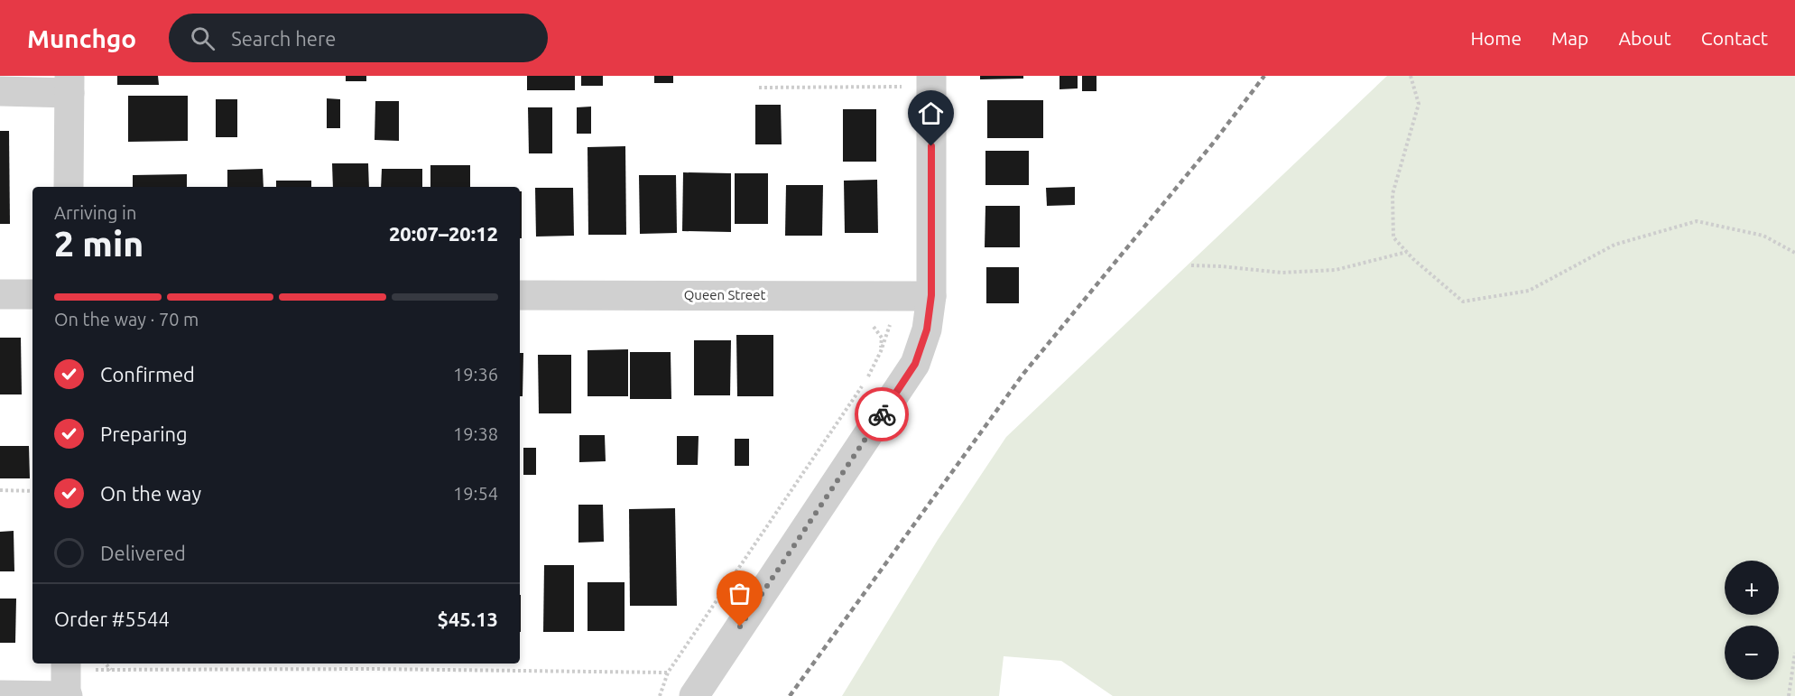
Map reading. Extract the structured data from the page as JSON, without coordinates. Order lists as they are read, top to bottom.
{
  "streets": {
    "street": ["Queen Street"]
  },
  "page": {
    "header": "Munchgo",
    "search": "Search here",
    "nav": [
      "Home",
      "Map",
      "About",
      "Contact"
    ],
    "heading": ["2 min", "Arriving in", "20:07–20:12"],
    "panel": ["Order #5544", "$45.13"],
    "bar": "On the way · 70 m",
    "list": [
      ["Confirmed", "19:36"],
      ["Preparing", "19:38"],
      ["On the way", "19:54"],
      "Delivered"
    ],
    "map_buttons": ["+", "−"]
  }
}
